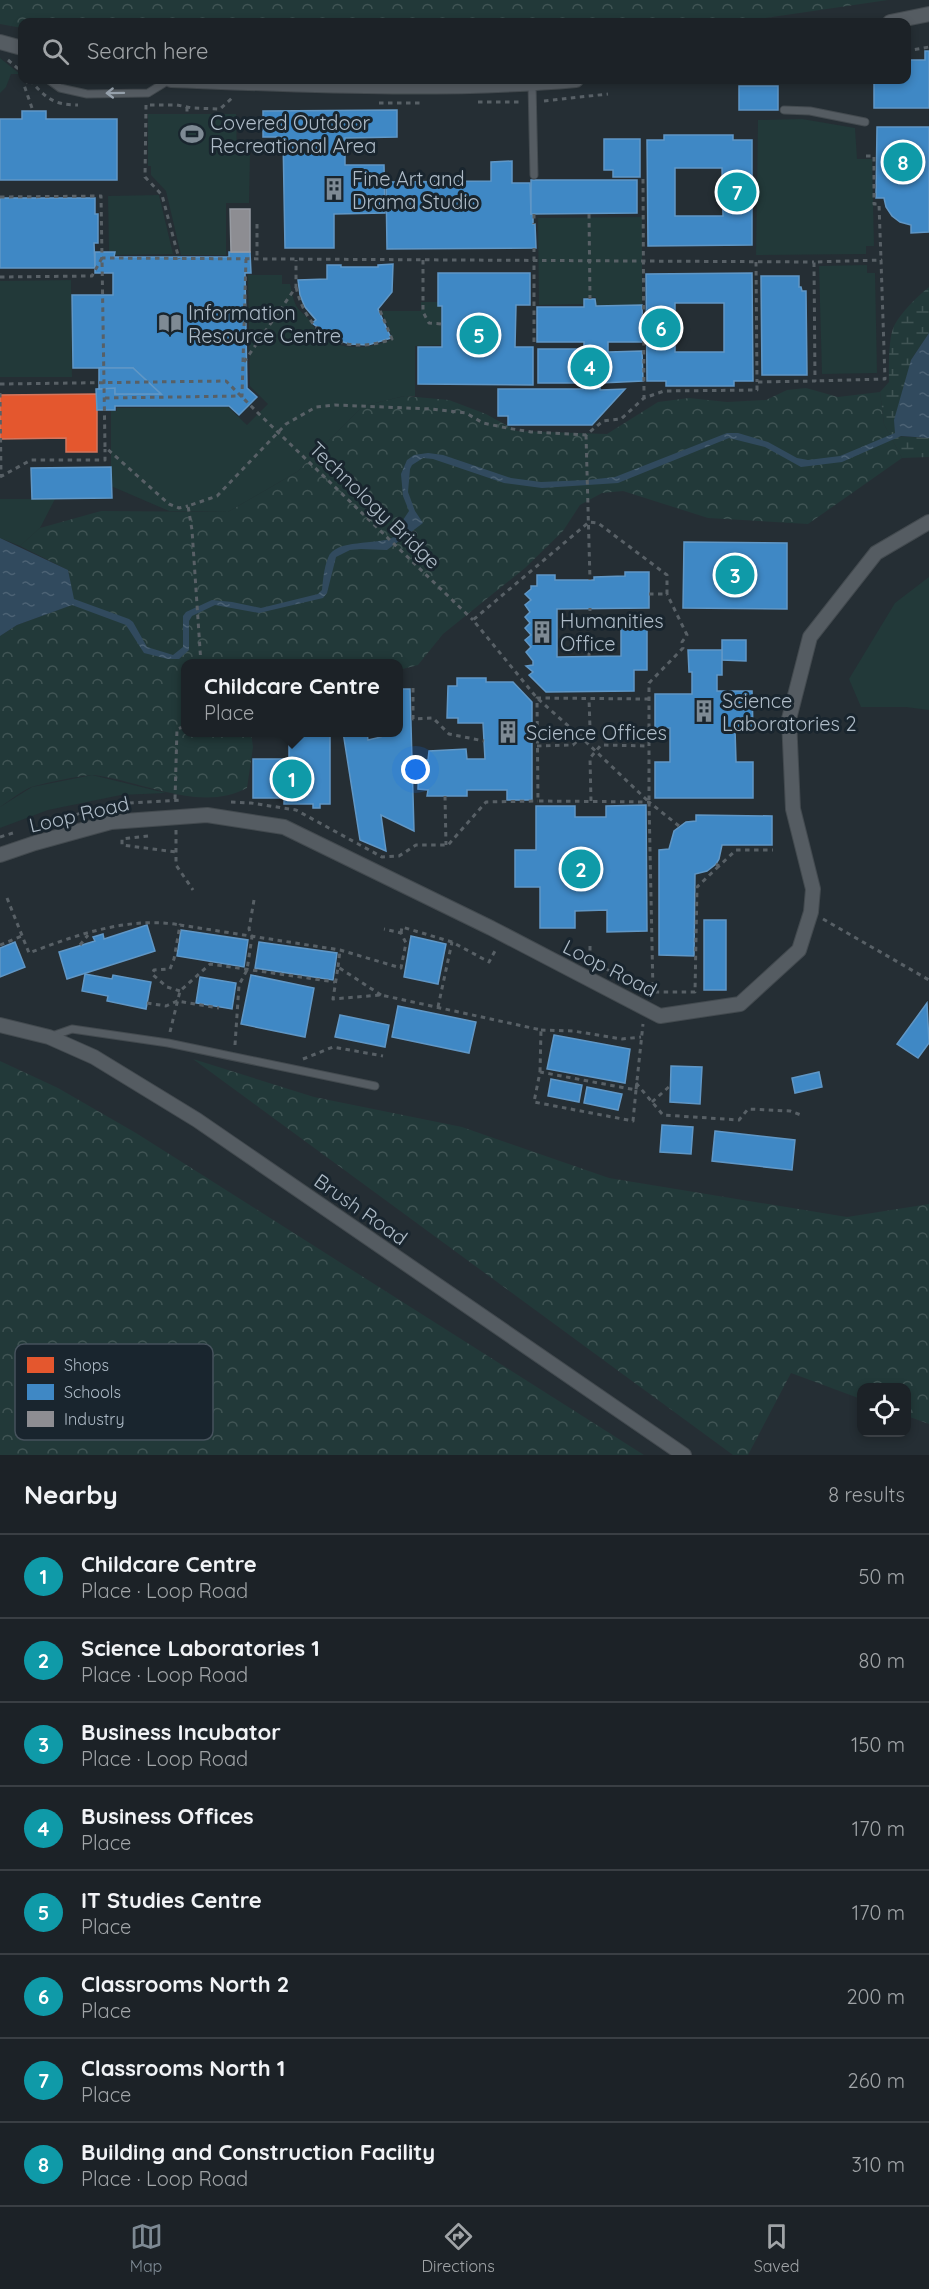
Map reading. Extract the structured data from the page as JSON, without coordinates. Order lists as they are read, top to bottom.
{
  "streets": {
    "street": ["Loop Road", "Brush Road"],
    "path": ["Technology Bridge"]
  },
  "places": {
    "sports": ["Covered Outdoor Recreational Area"],
    "building": [
      "Fine Art and Drama Studio",
      "Humanities Office",
      "Science Laboratories 2",
      "Science Offices"
    ],
    "library": ["Information Resource Centre"]
  },
  "legend": ["Shops", "Schools", "Industry"],
  "page": {
    "search": "Search here",
    "pins": [
      "8",
      "7",
      "6",
      "5",
      "4",
      "3",
      "1",
      "2"
    ],
    "popup": ["Childcare Centre", "Place"],
    "heading": ["Nearby", "8 results"],
    "list": [
      {
        "mark": "1",
        "name": "Childcare Centre",
        "note": "Place · Loop Road",
        "value": "50 m"
      },
      {
        "mark": "2",
        "name": "Science Laboratories 1",
        "note": "Place · Loop Road",
        "value": "80 m"
      },
      {
        "mark": "3",
        "name": "Business Incubator",
        "note": "Place · Loop Road",
        "value": "150 m"
      },
      {
        "mark": "4",
        "name": "Business Offices",
        "note": "Place",
        "value": "170 m"
      },
      {
        "mark": "5",
        "name": "IT Studies Centre",
        "note": "Place",
        "value": "170 m"
      },
      {
        "mark": "6",
        "name": "Classrooms North 2",
        "note": "Place",
        "value": "200 m"
      },
      {
        "mark": "7",
        "name": "Classrooms North 1",
        "note": "Place",
        "value": "260 m"
      },
      {
        "mark": "8",
        "name": "Building and Construction Facility",
        "note": "Place · Loop Road",
        "value": "310 m"
      }
    ],
    "nav": ["Map", "Directions", "Saved"]
  }
}
